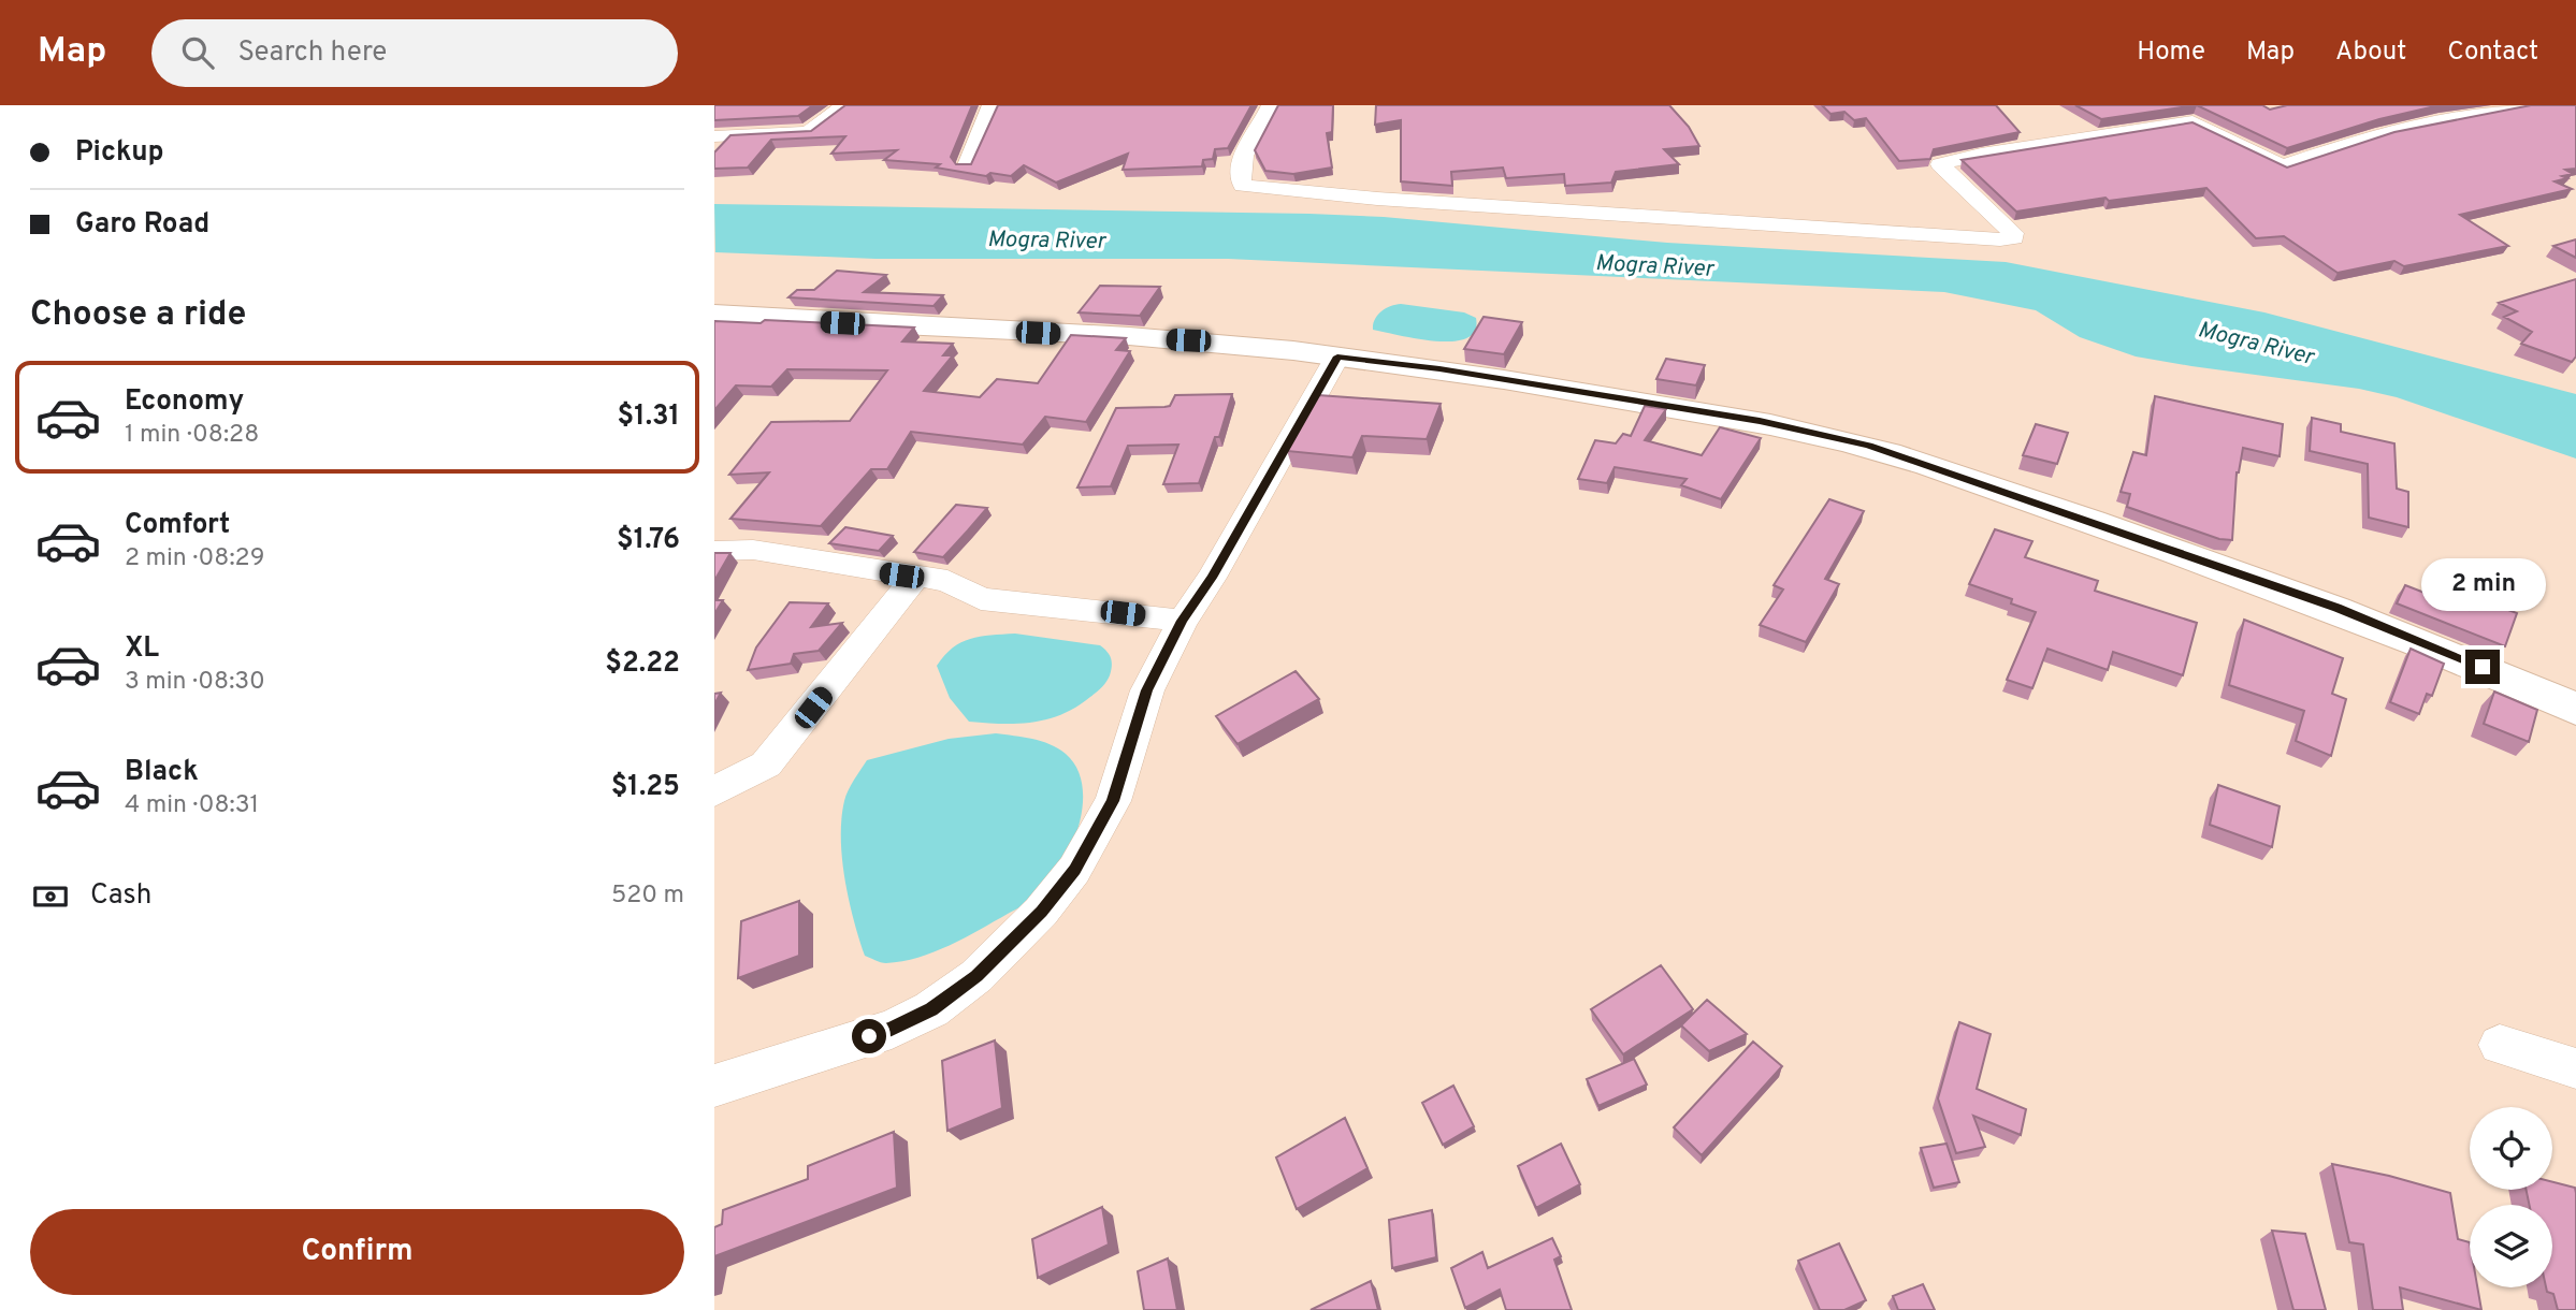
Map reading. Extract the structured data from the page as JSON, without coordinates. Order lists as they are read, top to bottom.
{
  "water": ["Mogra River"],
  "page": {
    "header": "Map",
    "search": "Search here",
    "nav": [
      "Home",
      "Map",
      "About",
      "Contact"
    ],
    "banner": ["Pickup", "Garo Road"],
    "heading": "Choose a ride",
    "list": [
      {
        "name": "Economy",
        "note": "1 min · 08:28",
        "value": "$1.31"
      },
      {
        "name": "Comfort",
        "note": "2 min · 08:29",
        "value": "$1.76"
      },
      {
        "name": "XL",
        "note": "3 min · 08:30",
        "value": "$2.22"
      },
      {
        "name": "Black",
        "note": "4 min · 08:31",
        "value": "$1.25"
      }
    ],
    "bubble": "2 min",
    "pay": ["Cash", "520 m"],
    "buttons": "Confirm"
  }
}
